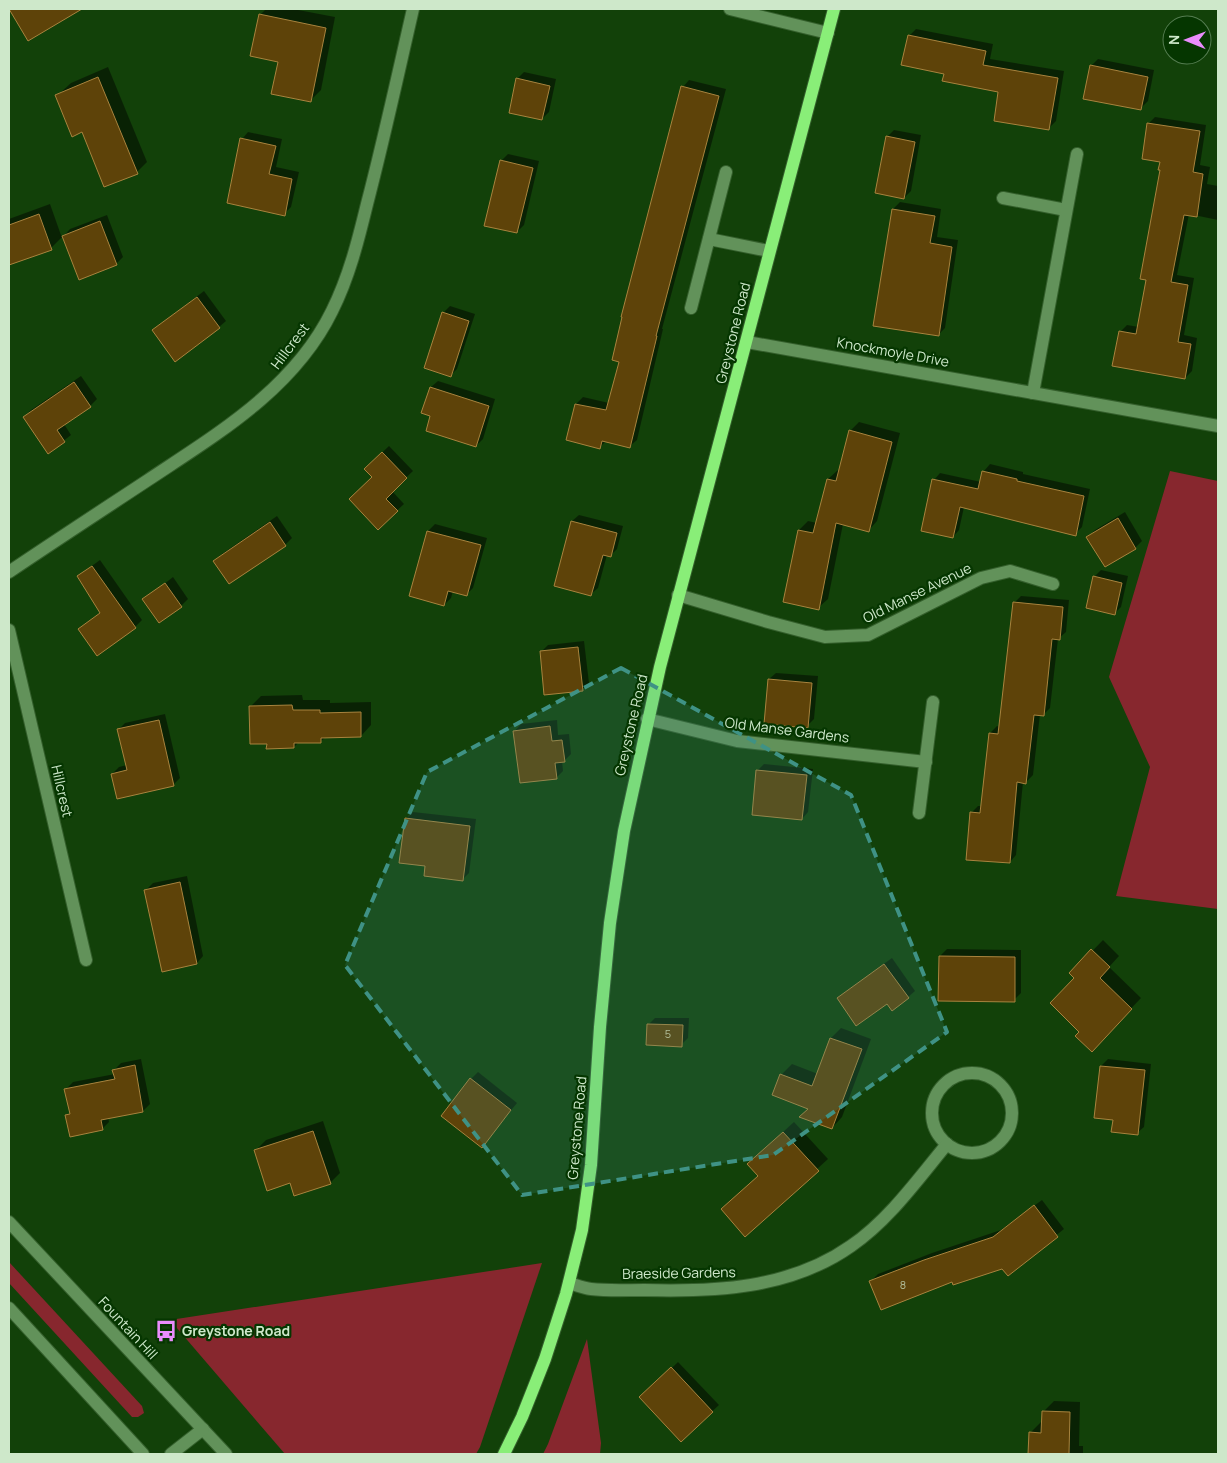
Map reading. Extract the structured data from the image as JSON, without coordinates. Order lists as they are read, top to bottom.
{
  "streets": {
    "main road": ["Greystone Road"],
    "street": [
      "Hillcrest",
      "Knockmoyle Drive",
      "Old Manse Avenue",
      "Old Manse Gardens",
      "Braeside Gardens",
      "Fountain Hill"
    ]
  },
  "crossings": [
    ["Greystone Road", "Knockmoyle Drive"],
    ["Greystone Road", "Old Manse Avenue"],
    ["Greystone Road", "Old Manse Gardens"],
    ["Greystone Road", "Braeside Gardens"]
  ],
  "places": {
    "bus stop": ["Greystone Road"]
  },
  "house_numbers": ["5", "8"],
  "north": "left"
}
